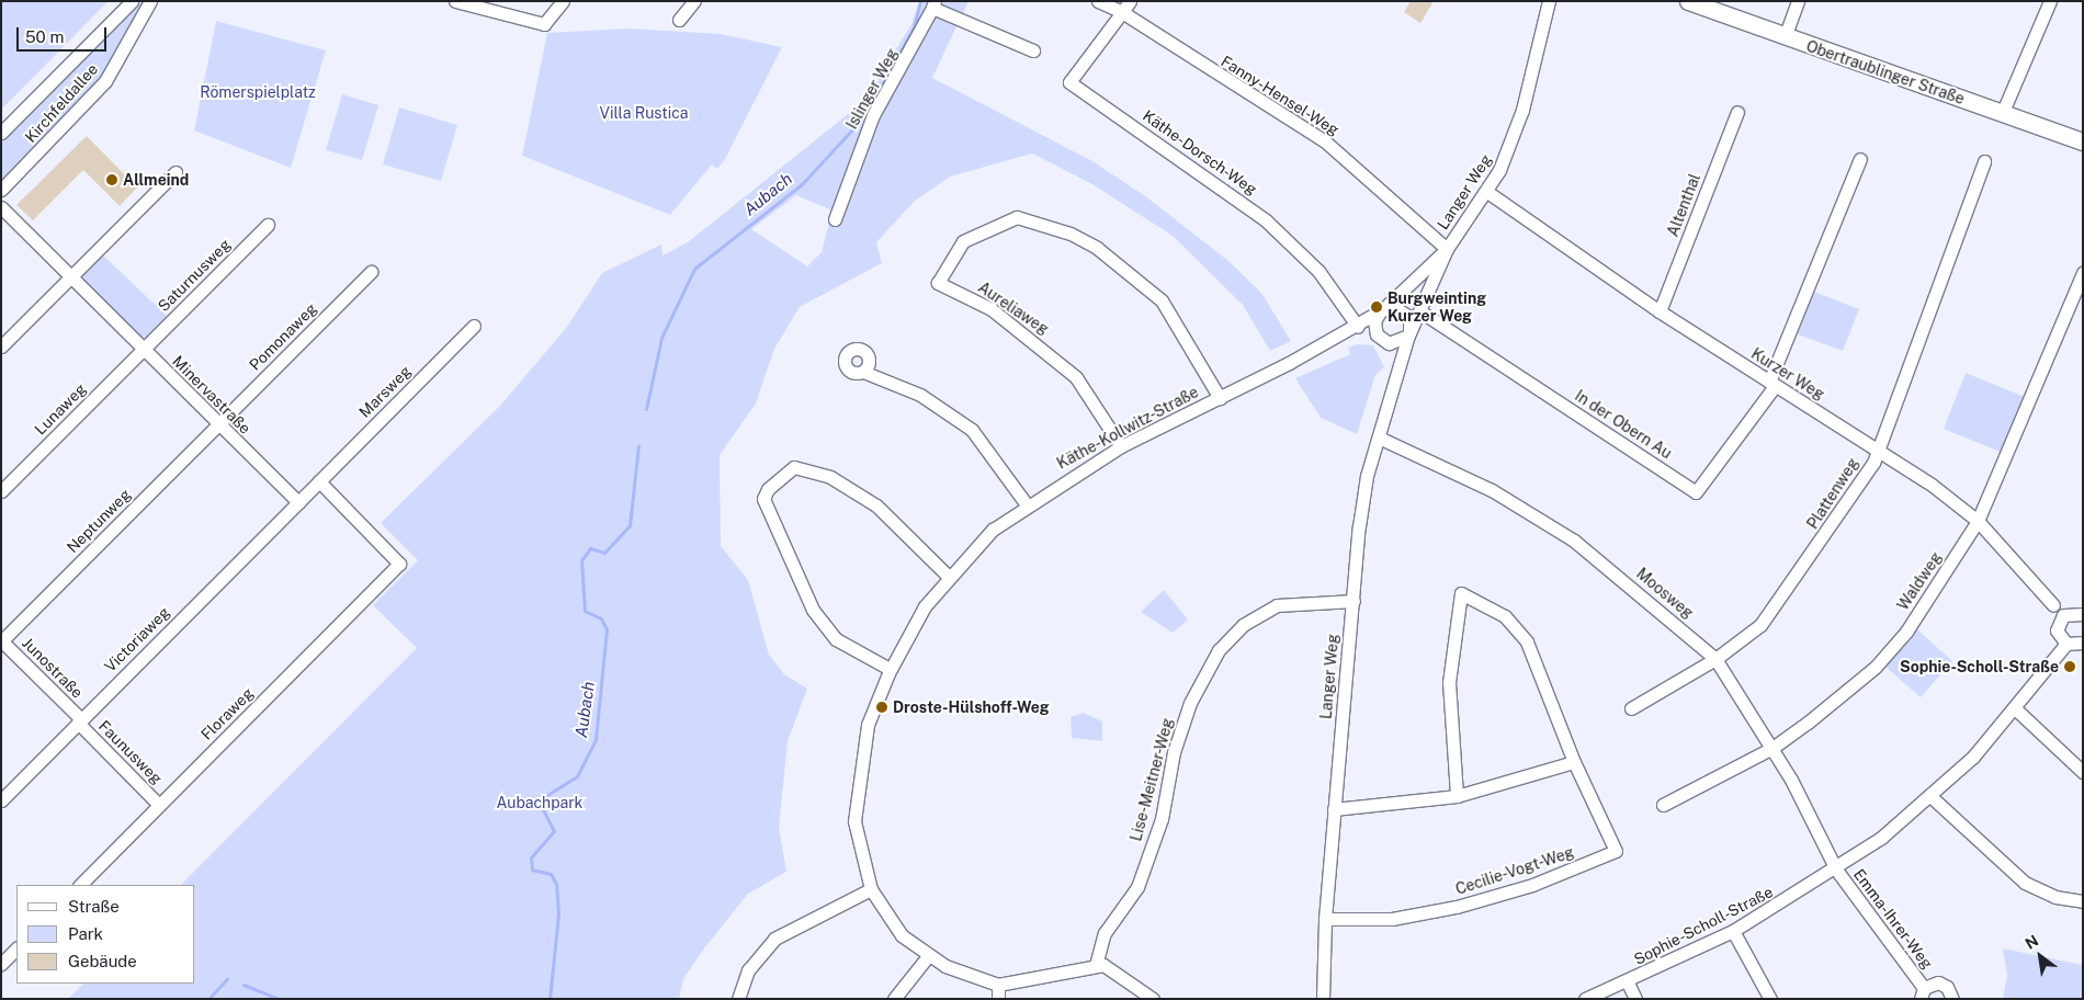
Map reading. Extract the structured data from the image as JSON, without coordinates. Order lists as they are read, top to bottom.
{
  "streets": {
    "street": [
      "Obertraublinger Straße",
      "Islinger Weg",
      "Fanny-Hensel-Weg",
      "Kirchfeldallee",
      "Käthe-Dorsch-Weg",
      "Langer Weg",
      "Altenthal",
      "Saturnusweg",
      "Aureliaweg",
      "Pomonaweg",
      "Kurzer Weg",
      "Marsweg",
      "Minervastraße",
      "Lunaweg",
      "In der Obern Au",
      "Käthe-Kollwitz-Straße",
      "Plattenweg",
      "Neptunweg",
      "Waldweg",
      "Moosweg",
      "Victoriaweg",
      "Junostraße",
      "Floraweg",
      "Faunusweg",
      "Lise-Meitner-Weg",
      "Cecilie-Vogt-Weg",
      "Emma-Ihrer-Weg",
      "Sophie-Scholl-Straße"
    ]
  },
  "crossings": [
    ["Fanny-Hensel-Weg", "Käthe-Dorsch-Weg"],
    ["Fanny-Hensel-Weg", "Langer Weg"],
    ["Fanny-Hensel-Weg", "Käthe-Kollwitz-Straße"],
    ["Käthe-Dorsch-Weg", "Käthe-Kollwitz-Straße"],
    ["Langer Weg", "Kurzer Weg"],
    ["Langer Weg", "In der Obern Au"],
    ["Langer Weg", "Käthe-Kollwitz-Straße"],
    ["Langer Weg", "Moosweg"],
    ["Langer Weg", "Lise-Meitner-Weg"],
    ["Langer Weg", "Cecilie-Vogt-Weg"],
    ["Altenthal", "Kurzer Weg"],
    ["Saturnusweg", "Minervastraße"],
    ["Saturnusweg", "Lunaweg"],
    ["Aureliaweg", "Käthe-Kollwitz-Straße"],
    ["Pomonaweg", "Minervastraße"],
    ["Pomonaweg", "Neptunweg"],
    ["Kurzer Weg", "In der Obern Au"],
    ["Kurzer Weg", "Plattenweg"],
    ["Kurzer Weg", "Waldweg"],
    ["Marsweg", "Floraweg"],
    ["Minervastraße", "Lunaweg"],
    ["Minervastraße", "Neptunweg"],
    ["Minervastraße", "Victoriaweg"],
    ["Plattenweg", "Moosweg"],
    ["Neptunweg", "Junostraße"],
    ["Waldweg", "Moosweg"],
    ["Moosweg", "Emma-Ihrer-Weg"],
    ["Moosweg", "Sophie-Scholl-Straße"],
    ["Victoriaweg", "Junostraße"],
    ["Victoriaweg", "Faunusweg"],
    ["Junostraße", "Faunusweg"],
    ["Floraweg", "Faunusweg"],
    ["Emma-Ihrer-Weg", "Sophie-Scholl-Straße"]
  ],
  "water": ["Aubach"],
  "parks": ["Römerspielplatz", "Villa Rustica", "Aubachpark"],
  "places": [
    "Allmeind",
    "Burgweinting Kurzer Weg",
    "Sophie-Scholl-Straße",
    "Droste-Hülshoff-Weg"
  ],
  "legend": ["Straße", "Park", "Gebäude"],
  "scale_bar": "50 m",
  "north": "top left"
}
